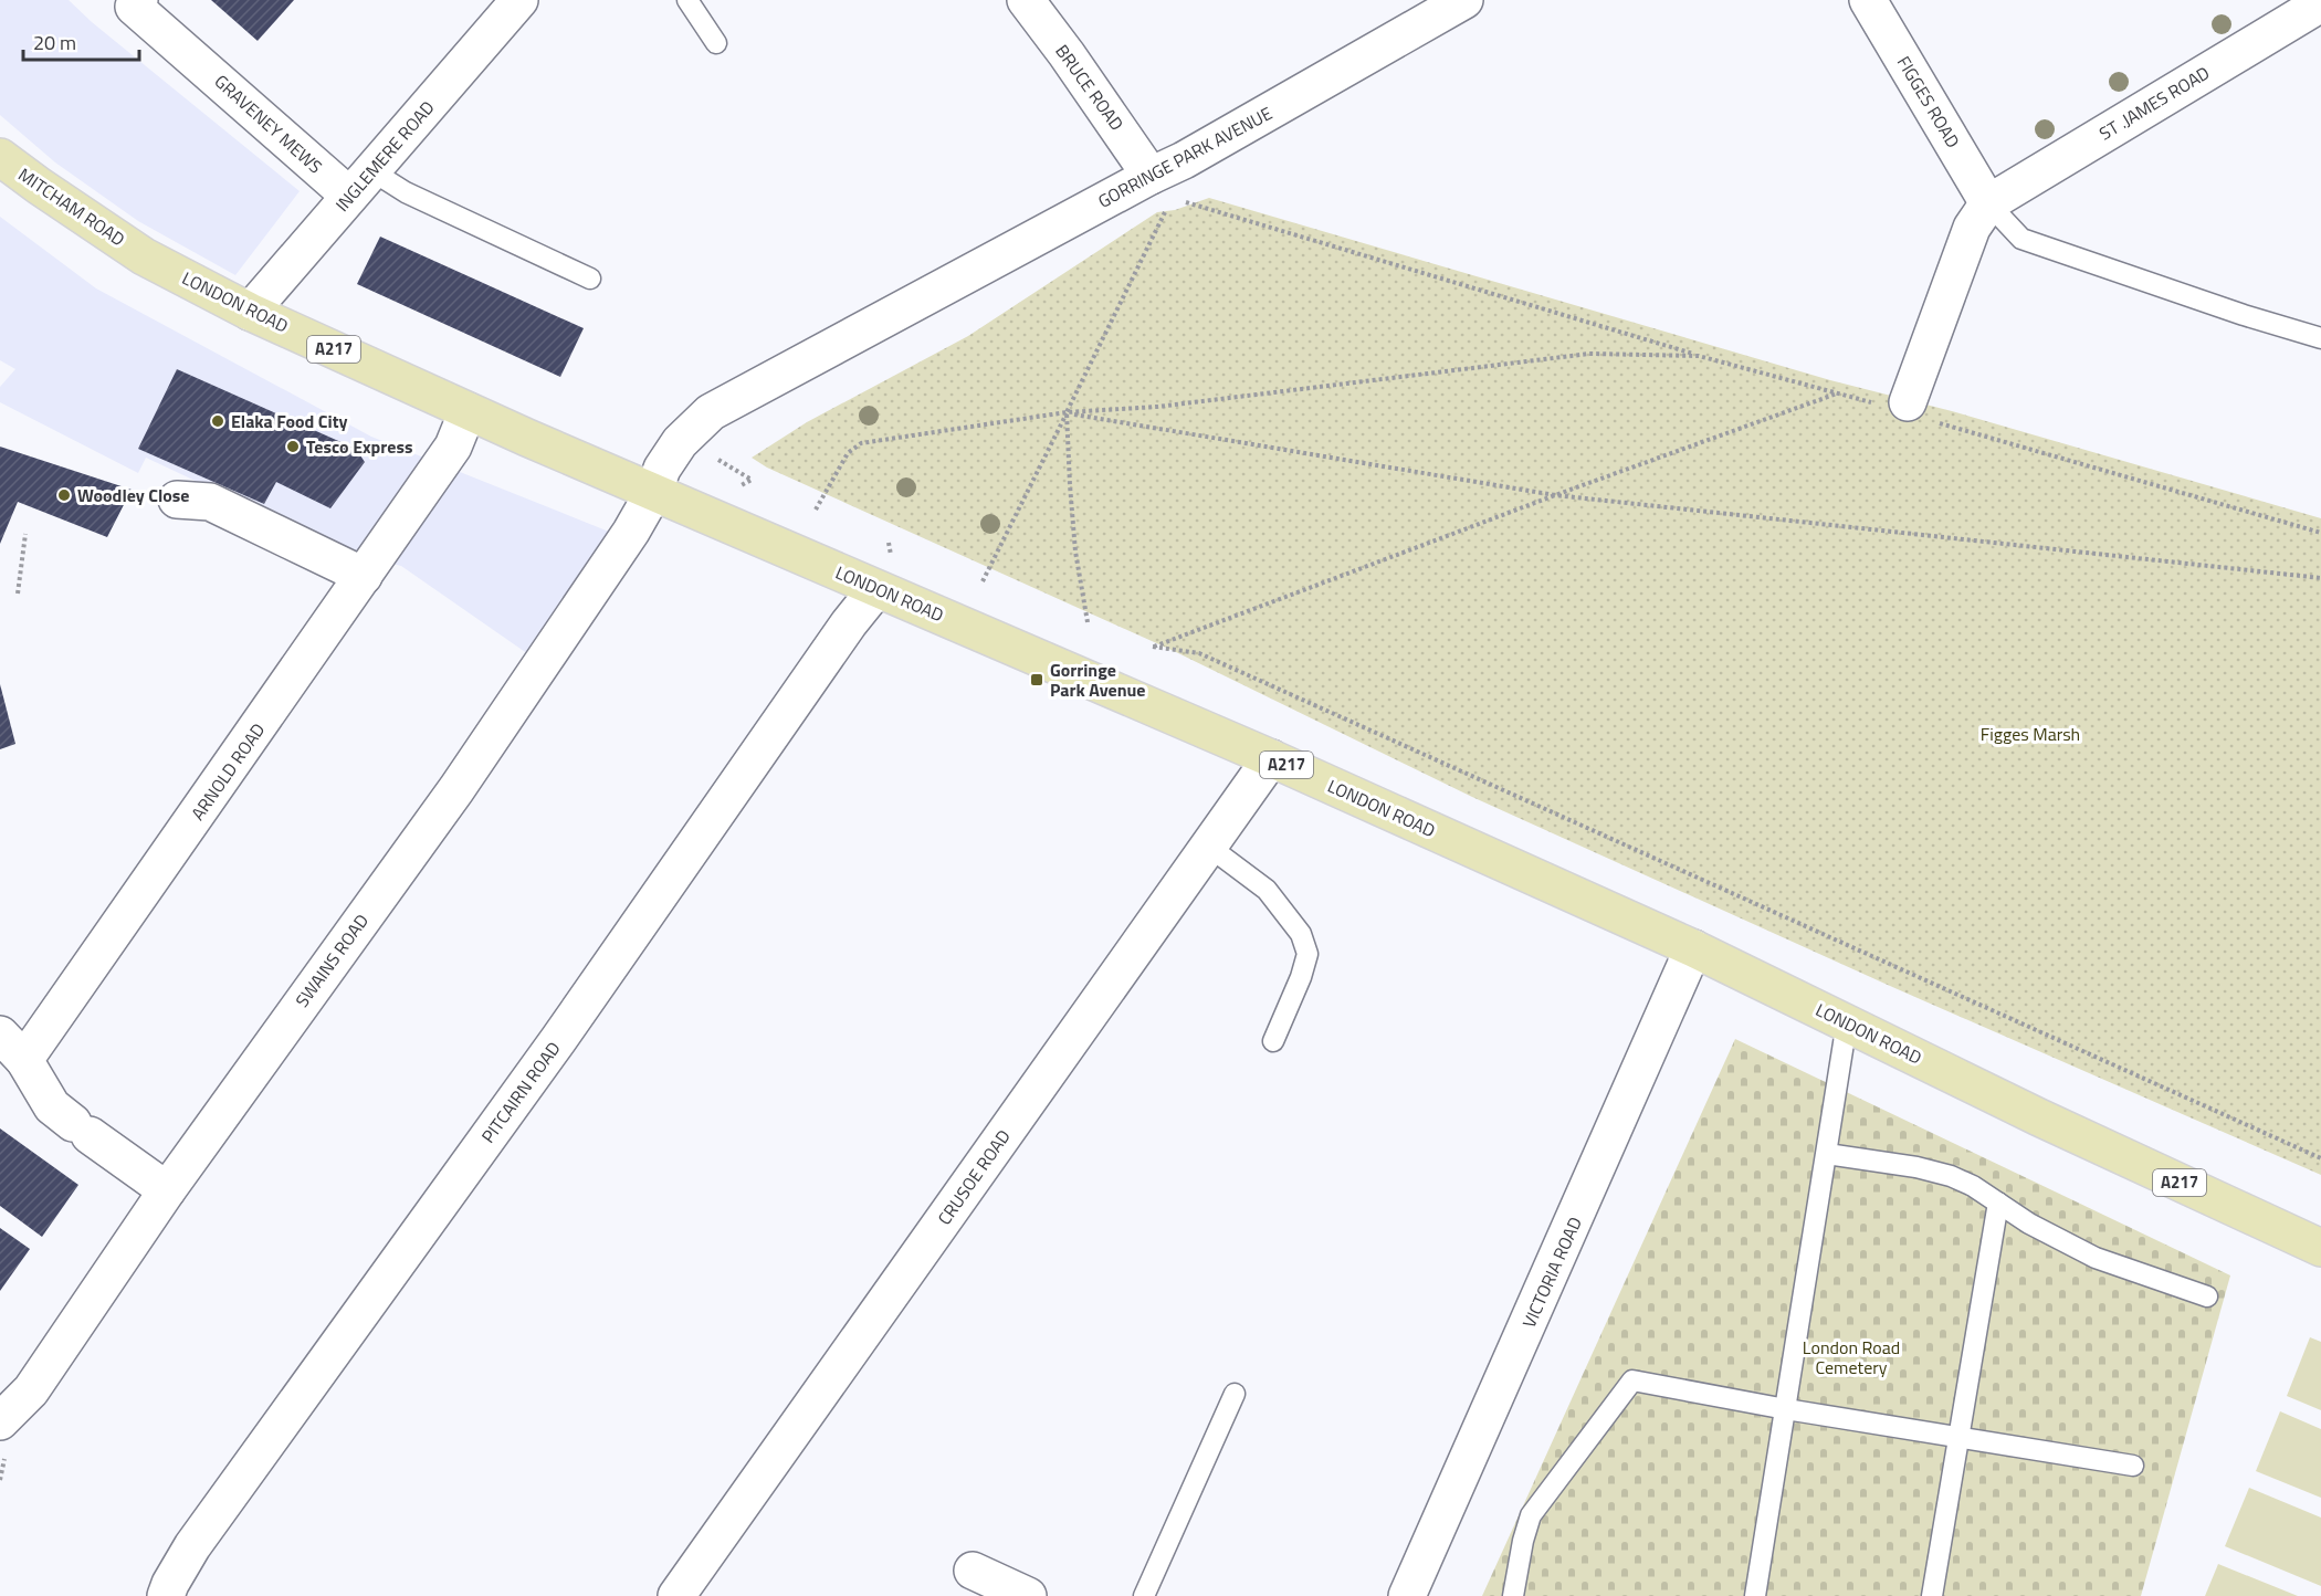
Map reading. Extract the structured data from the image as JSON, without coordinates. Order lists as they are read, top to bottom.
{
  "streets": {
    "main road": ["MITCHAM ROAD", "LONDON ROAD", "A217"],
    "street": [
      "BRUCE ROAD",
      "FIGGES ROAD",
      "ST .JAMES ROAD",
      "GRAVENEY MEWS",
      "INGLEMERE ROAD",
      "GORRINGE PARK AVENUE",
      "ARNOLD ROAD",
      "SWAINS ROAD",
      "PITCAIRN ROAD",
      "CRUSOE ROAD",
      "VICTORIA ROAD"
    ]
  },
  "crossings": [
    ["BRUCE ROAD", "GORRINGE PARK AVENUE"],
    ["FIGGES ROAD", "ST .JAMES ROAD"],
    ["GRAVENEY MEWS", "INGLEMERE ROAD"],
    ["INGLEMERE ROAD", "LONDON ROAD"],
    ["GORRINGE PARK AVENUE", "LONDON ROAD"],
    ["GORRINGE PARK AVENUE", "SWAINS ROAD"],
    ["MITCHAM ROAD", "LONDON ROAD"],
    ["LONDON ROAD", "ARNOLD ROAD"],
    ["LONDON ROAD", "SWAINS ROAD"],
    ["LONDON ROAD", "PITCAIRN ROAD"],
    ["LONDON ROAD", "CRUSOE ROAD"],
    ["LONDON ROAD", "VICTORIA ROAD"]
  ],
  "parks": ["Figges Marsh", "London Road Cemetery"],
  "places": {
    "other": ["Elaka Food City", "Tesco Express", "Woodley Close"],
    "transit": ["Gorringe Park Avenue"]
  },
  "scale_bar": "20 m"
}
